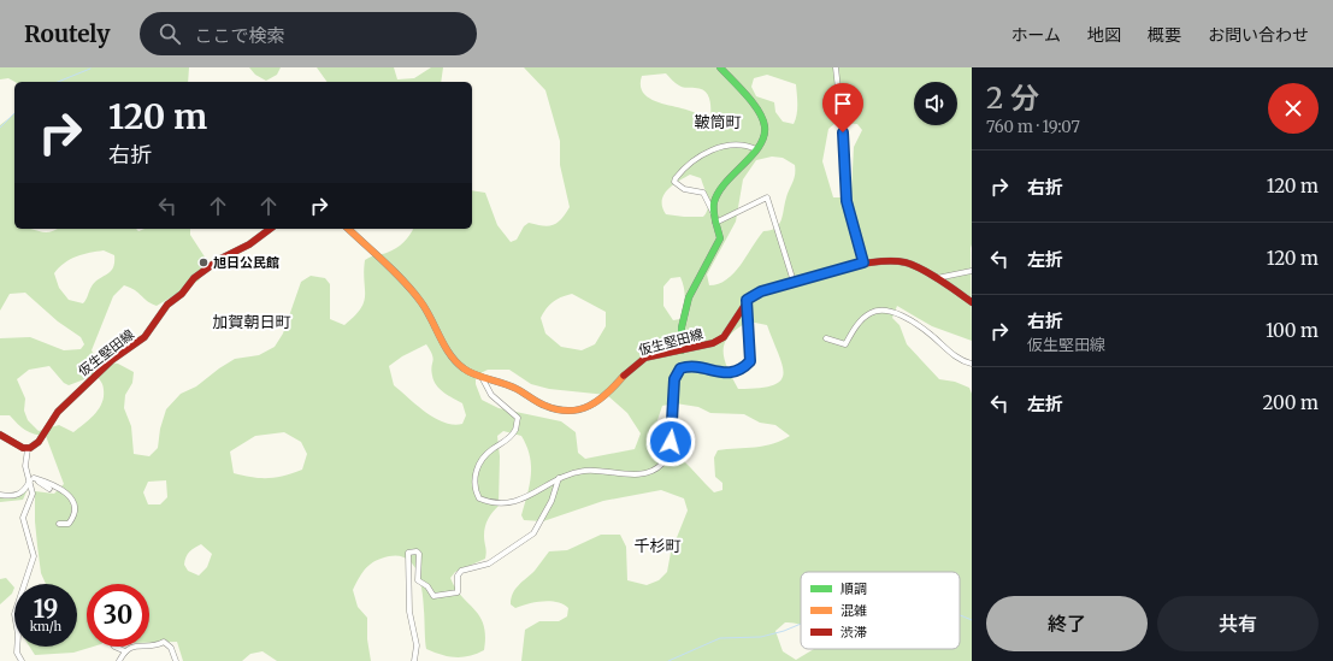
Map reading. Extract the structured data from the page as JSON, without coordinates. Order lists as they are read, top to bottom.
{
  "streets": {
    "main road": ["仮生堅田線"]
  },
  "districts": ["鞁筒町", "加賀朝日町", "千杉町"],
  "places": ["旭日公民館"],
  "legend": ["順調", "混雑", "渋滞"],
  "page": {
    "header": "Routely",
    "search": "ここで検索",
    "nav": [
      "ホーム",
      "地図",
      "概要",
      "お問い合わせ"
    ],
    "heading": ["2 分", "760 m · 19:07"],
    "turn": ["120 m", "右折"],
    "list": [
      {
        "name": "右折",
        "value": "120 m"
      },
      {
        "name": "左折",
        "value": "120 m"
      },
      {
        "name": "右折",
        "note": "仮生堅田線",
        "value": "100 m"
      },
      {
        "name": "左折",
        "value": "200 m"
      }
    ],
    "speed": "19 km/h",
    "limit": "30",
    "buttons": ["終了", "共有"]
  }
}
